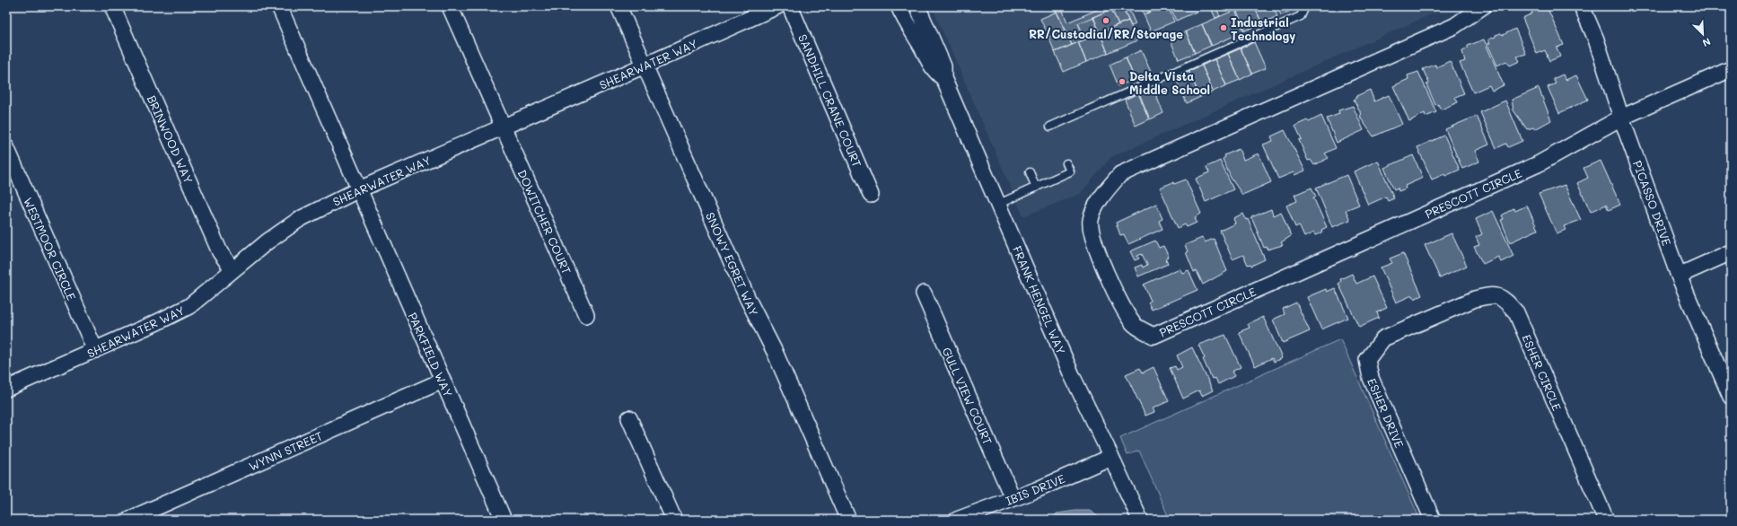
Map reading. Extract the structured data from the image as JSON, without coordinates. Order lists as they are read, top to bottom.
{
  "streets": {
    "street": [
      "SHEARWATER WAY",
      "SANDHILL CRANE COURT",
      "BRINWOOD WAY",
      "PRESCOTT CIRCLE",
      "PICASSO DRIVE",
      "DOWITCHER COURT",
      "WESTMOOR CIRCLE",
      "SNOWY EGRET WAY",
      "FRANK HENGEL WAY",
      "PARKFIELD WAY",
      "ESHER CIRCLE",
      "GULL VIEW COURT",
      "ESHER DRIVE",
      "WYNN STREET",
      "IBIS DRIVE"
    ]
  },
  "crossings": [
    ["SHEARWATER WAY", "BRINWOOD WAY"],
    ["SHEARWATER WAY", "DOWITCHER COURT"],
    ["SHEARWATER WAY", "WESTMOOR CIRCLE"],
    ["SHEARWATER WAY", "SNOWY EGRET WAY"],
    ["SHEARWATER WAY", "PARKFIELD WAY"],
    ["PRESCOTT CIRCLE", "PICASSO DRIVE"],
    ["FRANK HENGEL WAY", "IBIS DRIVE"],
    ["PARKFIELD WAY", "WYNN STREET"],
    ["ESHER CIRCLE", "ESHER DRIVE"],
    ["GULL VIEW COURT", "IBIS DRIVE"]
  ],
  "places": ["RR/Custodial/RR/Storage", "Industrial Technology", "Delta Vista Middle School"],
  "north": "bottom right"
}
